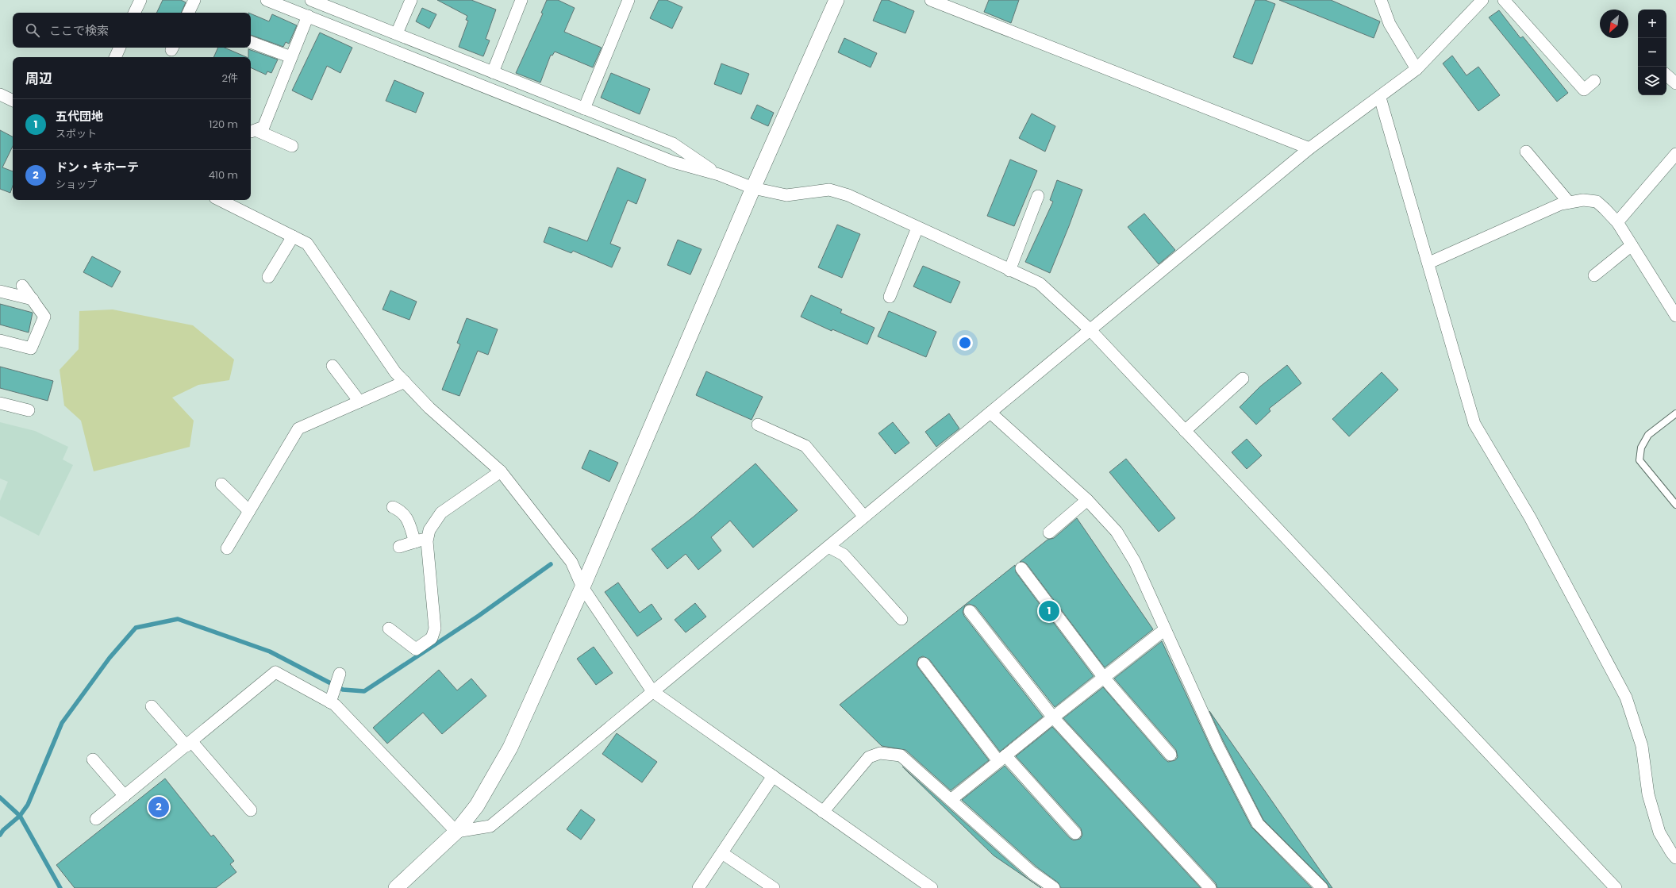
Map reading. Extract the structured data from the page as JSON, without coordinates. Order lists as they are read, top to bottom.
{
  "north": "bottom left",
  "page": {
    "map_buttons": ["+", "−"],
    "search": "ここで検索",
    "heading": ["周辺", "2件"],
    "list": [
      {
        "mark": "1",
        "name": "五代団地",
        "note": "スポット",
        "value": "120 m"
      },
      {
        "mark": "2",
        "name": "ドン・キホーテ",
        "note": "ショップ",
        "value": "410 m"
      }
    ],
    "pins": ["1", "2"]
  }
}
